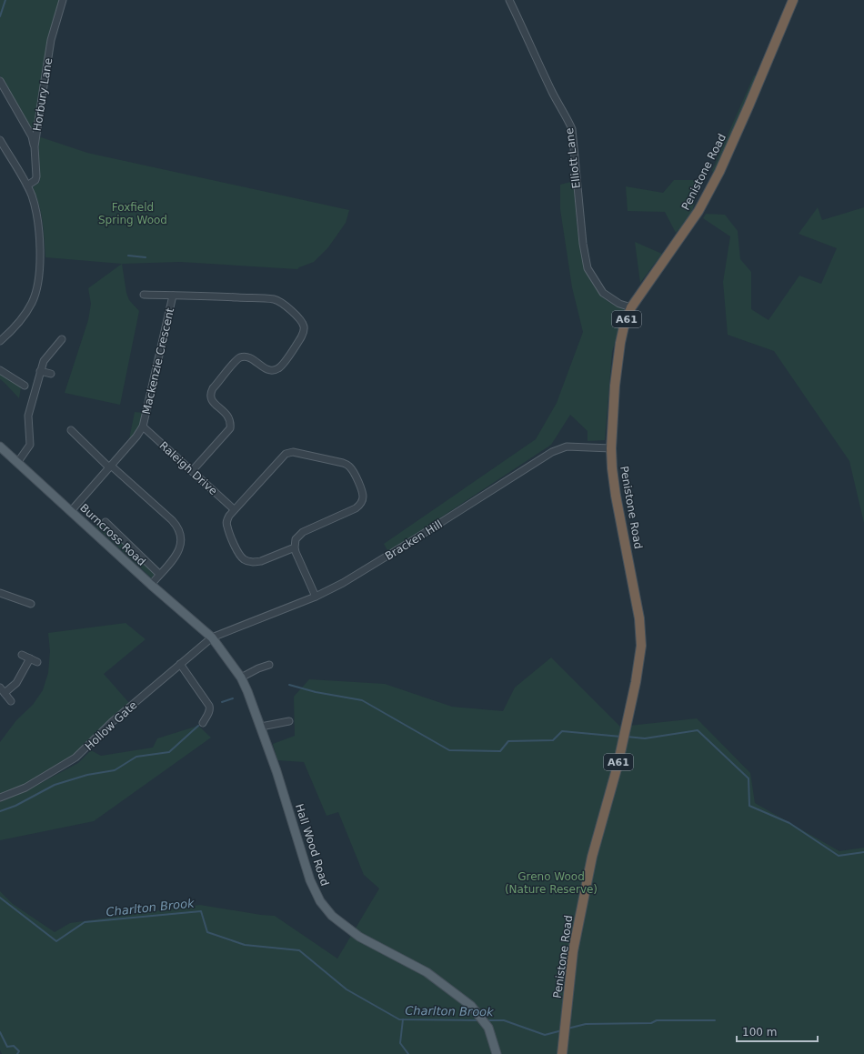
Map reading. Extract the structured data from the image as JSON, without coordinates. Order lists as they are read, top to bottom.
{
  "streets": {
    "highway": ["Penistone Road", "A61"],
    "main road": ["Burncross Road", "Hall Wood Road"],
    "street": [
      "Horbury Lane",
      "Elliott Lane",
      "Mackenzie Crescent",
      "Raleigh Drive",
      "Bracken Hill",
      "Hollow Gate"
    ]
  },
  "crossings": [
    ["Elliott Lane", "Penistone Road"],
    ["Penistone Road", "Bracken Hill"],
    ["Mackenzie Crescent", "Raleigh Drive"],
    ["Burncross Road", "Bracken Hill"],
    ["Burncross Road", "Hollow Gate"],
    ["Burncross Road", "Hall Wood Road"],
    ["Bracken Hill", "Hollow Gate"],
    ["Bracken Hill", "Hall Wood Road"],
    ["Hollow Gate", "Hall Wood Road"]
  ],
  "water": ["Charlton Brook"],
  "parks": ["Foxfield Spring Wood", "Greno Wood (Nature Reserve)"],
  "scale_bar": "100 m"
}
